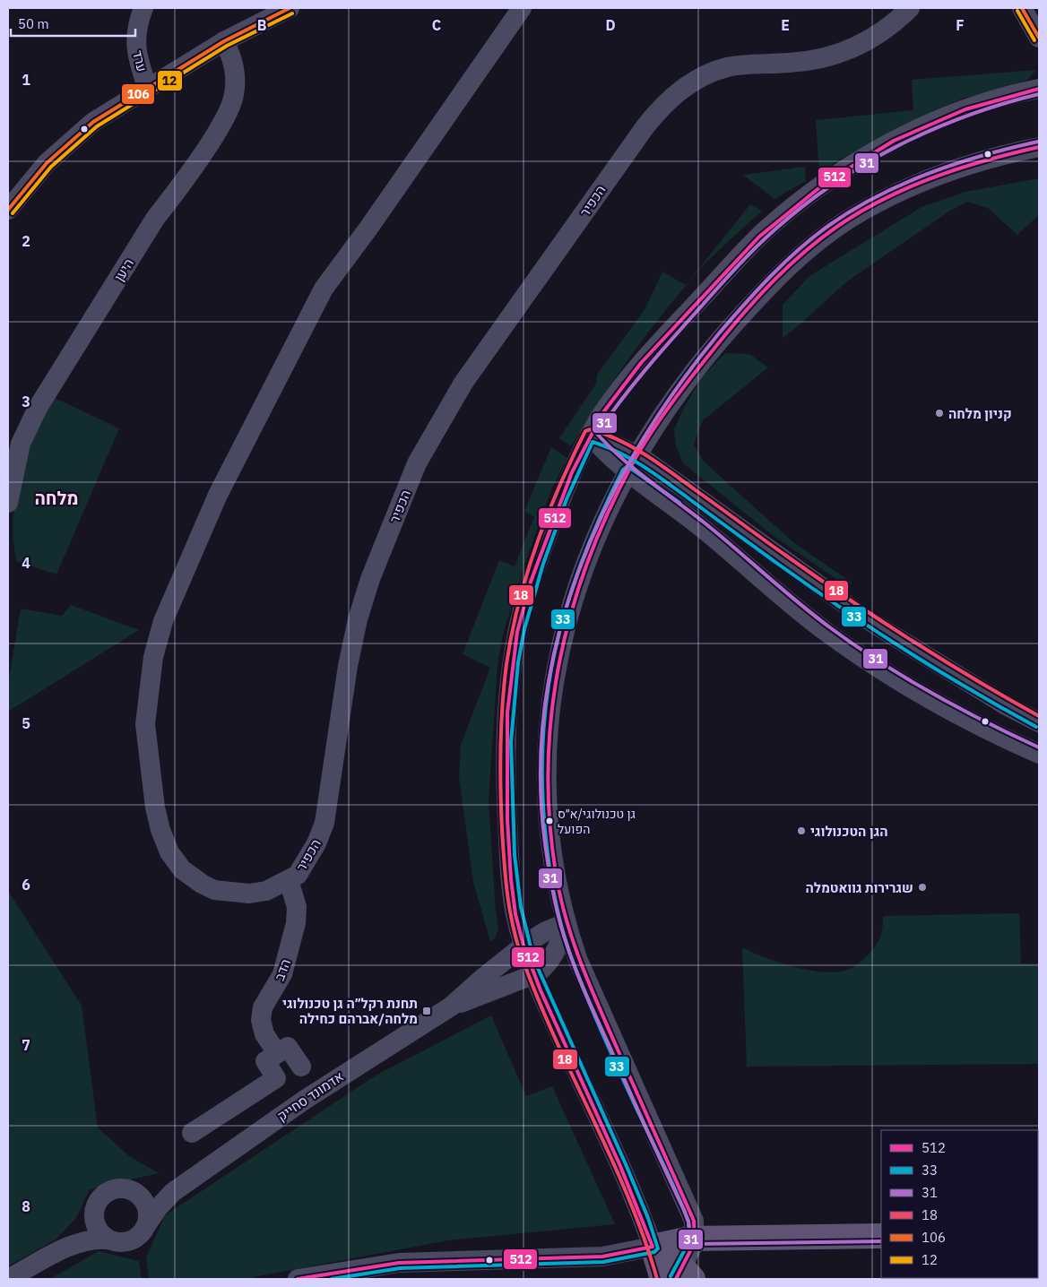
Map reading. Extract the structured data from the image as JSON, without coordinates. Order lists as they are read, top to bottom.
{
  "streets": {
    "street": [
      "ערד",
      "הכפיר",
      "היען",
      "הדב",
      "אדמונד סחייק"
    ]
  },
  "crossings": [
    ["הכפיר", "הדב"]
  ],
  "districts": ["מלחה"],
  "places": {
    "other": [
      "קניון מלחה",
      "גן טכנולוגי/א״ס הפועל",
      "הגן הטכנולוגי",
      "שגרירות גוואטמלה"
    ],
    "transit": ["תחנת רקל״ה גן טכנולוגי מלחה/אברהם כחילה"]
  },
  "lines": [
    "transit line 106",
    "transit line 12",
    "transit line 512",
    "transit line 31",
    "transit line 18",
    "transit line 33"
  ],
  "legend": [
    "512",
    "33",
    "31",
    "18",
    "106",
    "12"
  ],
  "scale_bar": "50 m",
  "grid": {
    "columns": [
      "B",
      "C",
      "D",
      "E",
      "F"
    ],
    "rows": [
      "1",
      "2",
      "3",
      "4",
      "5",
      "6",
      "7",
      "8"
    ]
  }
}
